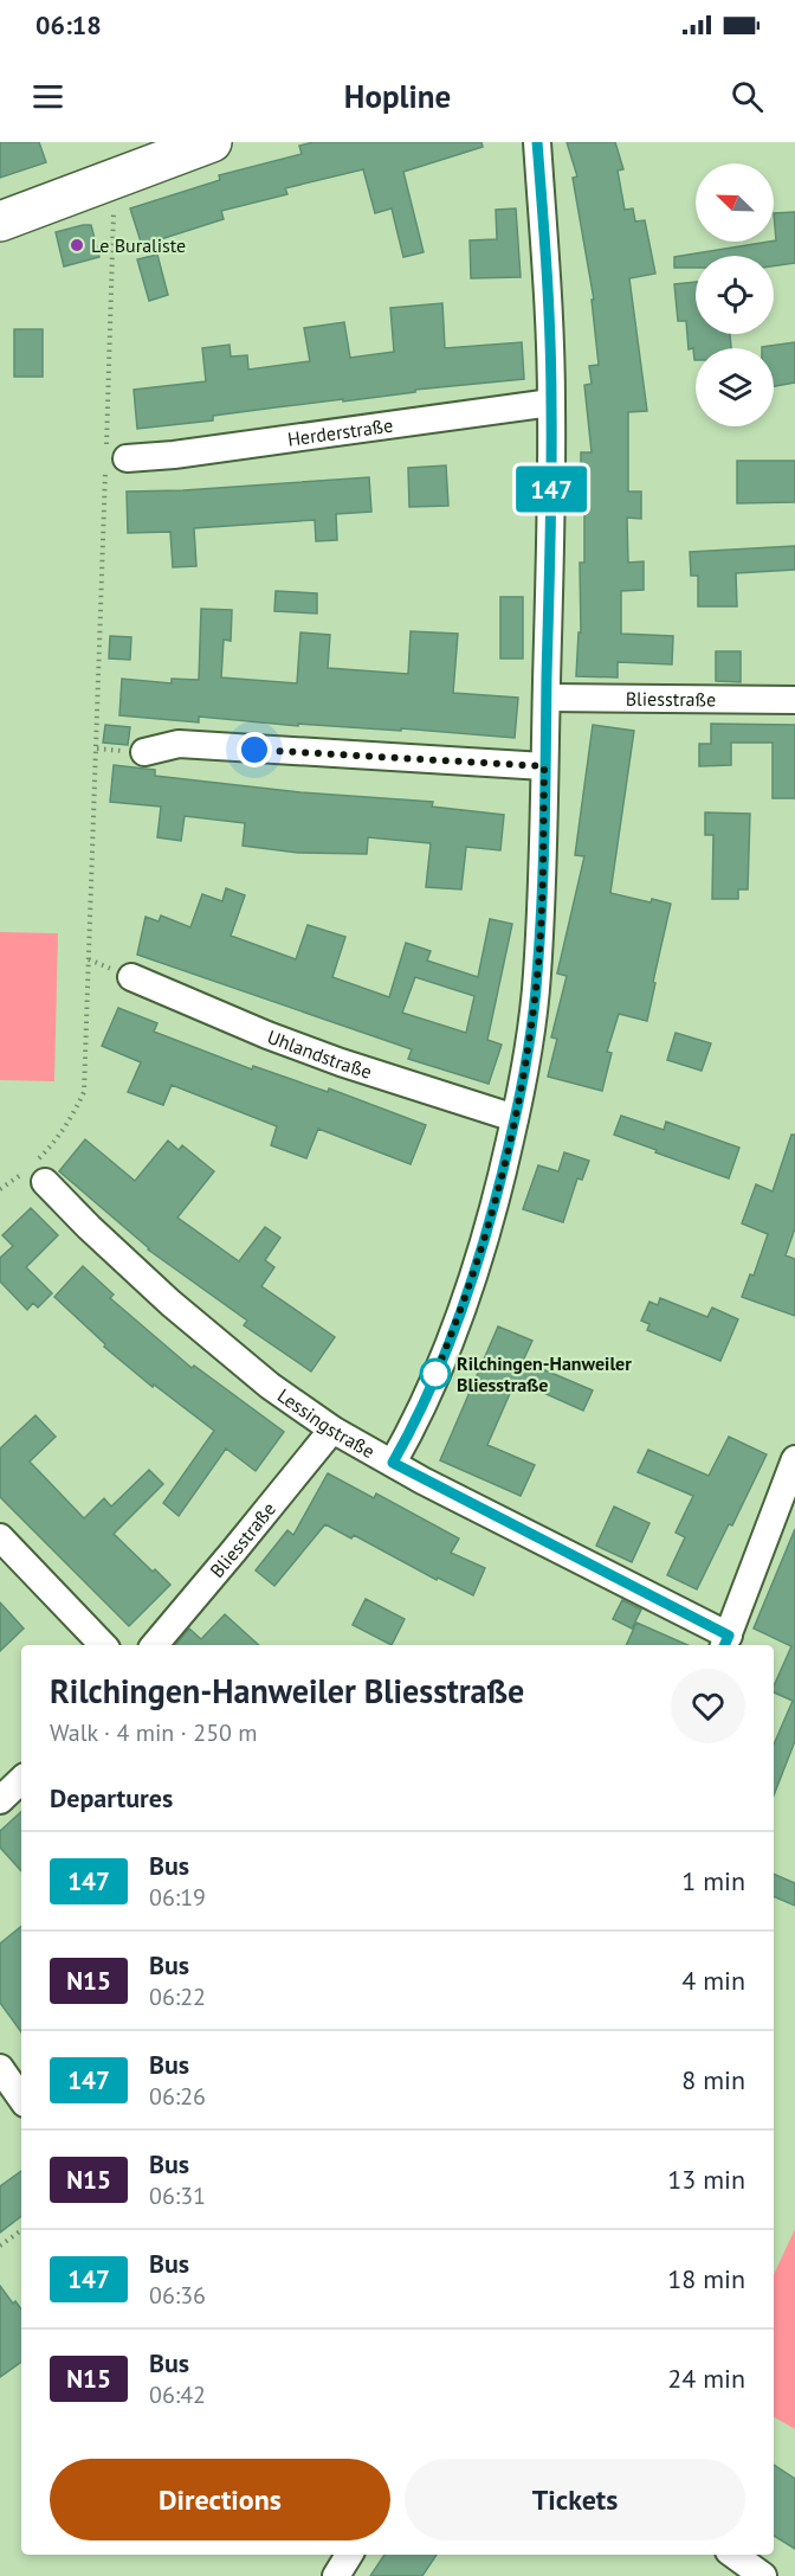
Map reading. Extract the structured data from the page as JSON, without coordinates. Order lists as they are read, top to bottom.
{
  "streets": {
    "street": [
      "Herderstraße",
      "Bliesstraße",
      "Uhlandstraße",
      "Lessingstraße"
    ]
  },
  "crossings": [
    ["Bliesstraße", "Lessingstraße"]
  ],
  "places": ["Le Buraliste", "Rilchingen-Hanweiler Bliesstraße"],
  "lines": ["bus line 147"],
  "north": "top left",
  "page": {
    "status": "06:18",
    "header": "Hopline",
    "on_map": "147",
    "heading": [
      ["Rilchingen-Hanweiler Bliesstraße", "Walk · 4 min · 250 m"],
      "Departures"
    ],
    "list": [
      {
        "mark": "147",
        "name": "Bus",
        "note": "06:19",
        "value": "1 min"
      },
      {
        "mark": "N15",
        "name": "Bus",
        "note": "06:22",
        "value": "4 min"
      },
      {
        "mark": "147",
        "name": "Bus",
        "note": "06:26",
        "value": "8 min"
      },
      {
        "mark": "N15",
        "name": "Bus",
        "note": "06:31",
        "value": "13 min"
      },
      {
        "mark": "147",
        "name": "Bus",
        "note": "06:36",
        "value": "18 min"
      },
      {
        "mark": "N15",
        "name": "Bus",
        "note": "06:42",
        "value": "24 min"
      }
    ],
    "buttons": ["Directions", "Tickets"]
  }
}
